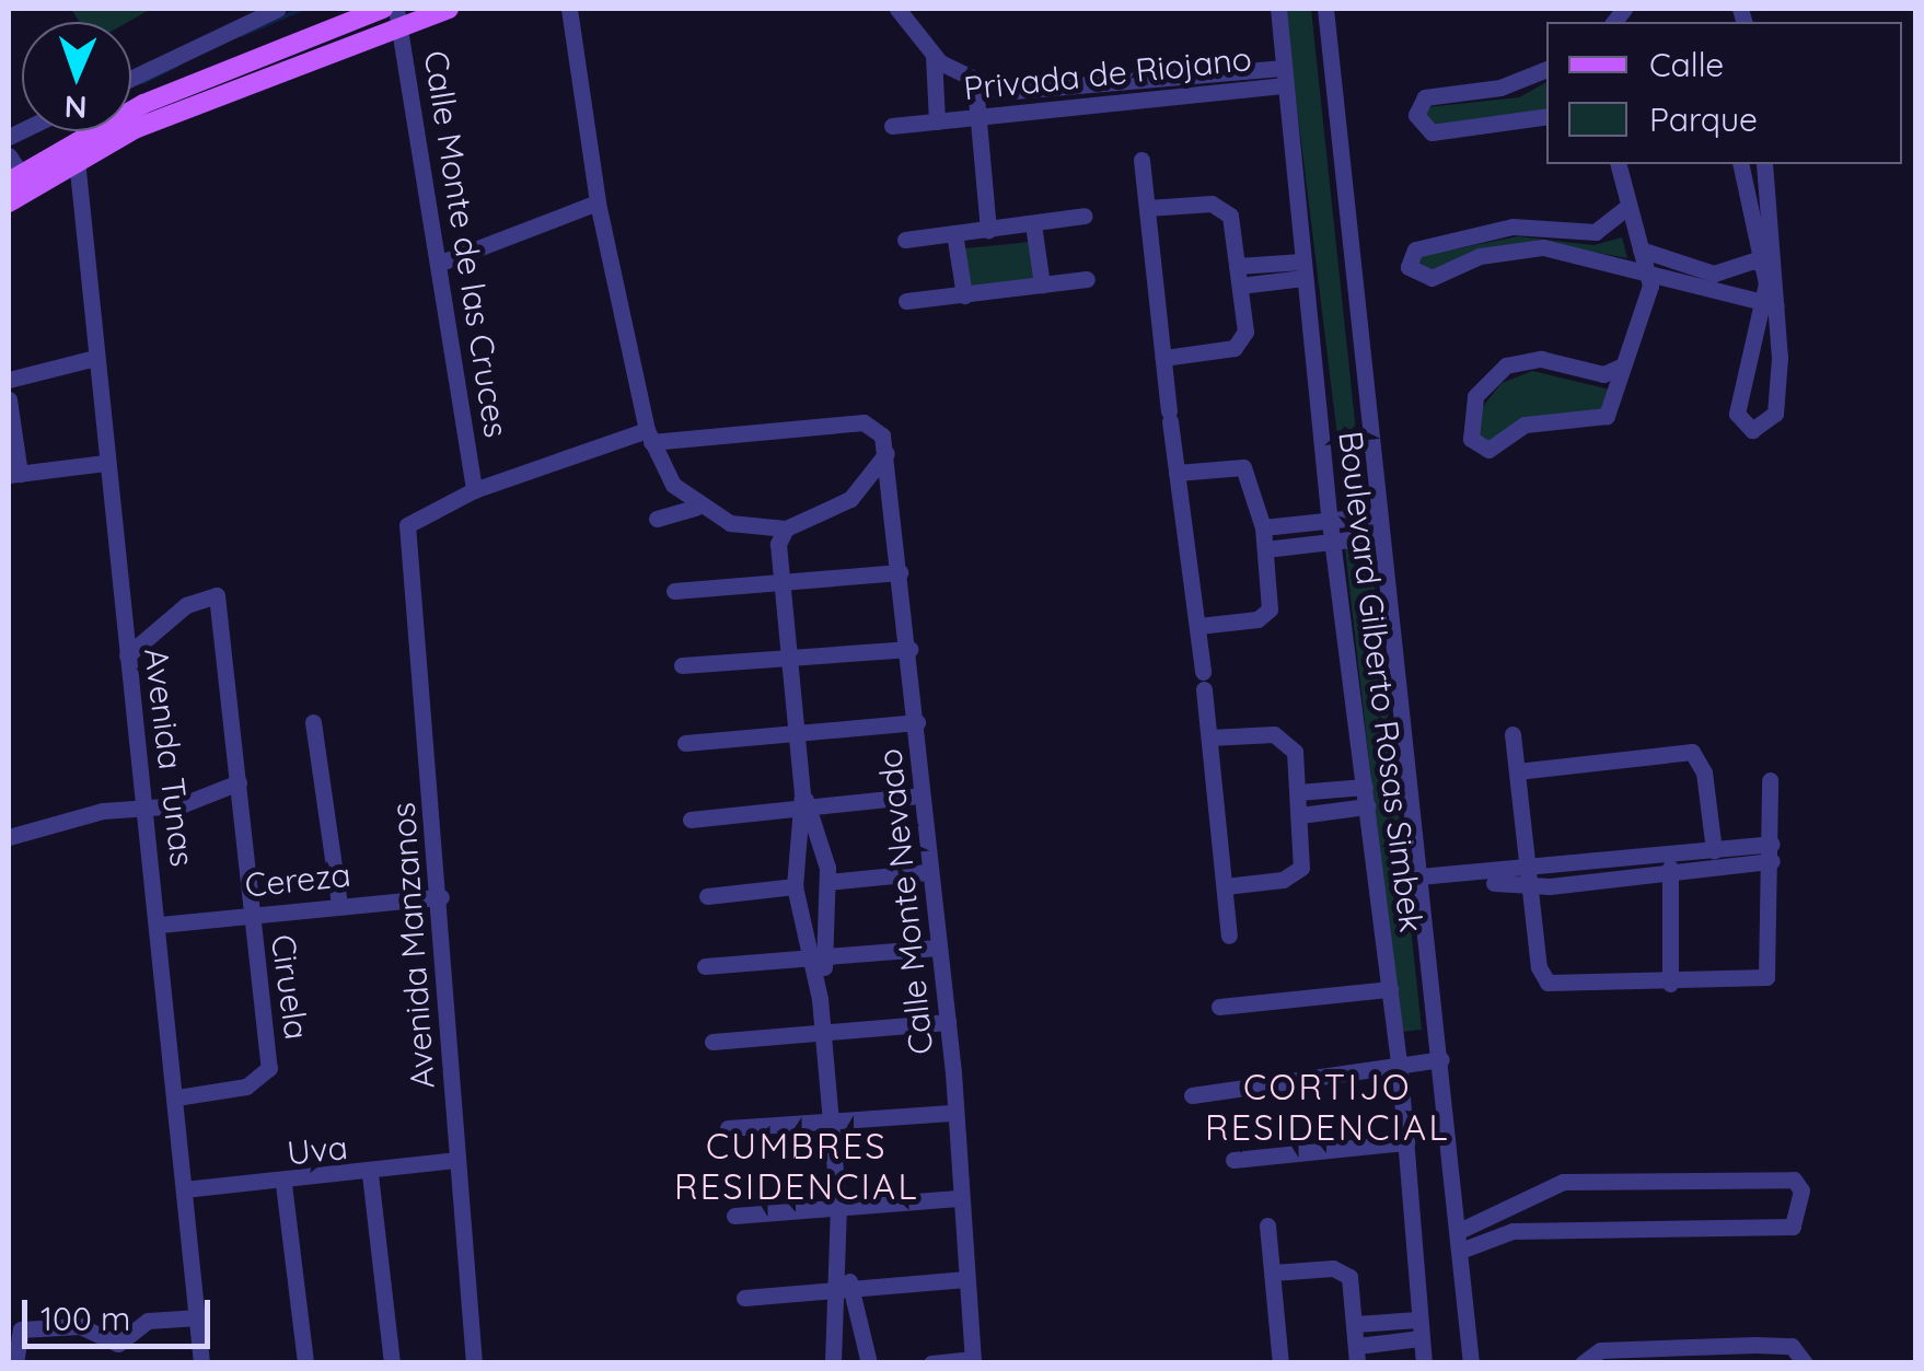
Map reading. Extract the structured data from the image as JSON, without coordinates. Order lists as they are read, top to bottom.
{
  "streets": {
    "street": [
      "Privada de Riojano",
      "Calle Monte de las Cruces",
      "Boulevard Gilberto Rosas Simbek",
      "Avenida Tunas",
      "Cereza",
      "Calle Monte Nevado",
      "Avenida Manzanos",
      "Ciruela",
      "Uva"
    ]
  },
  "crossings": [
    ["Privada de Riojano", "Boulevard Gilberto Rosas Simbek"],
    ["Calle Monte de las Cruces", "Avenida Manzanos"],
    ["Avenida Tunas", "Cereza"],
    ["Avenida Tunas", "Ciruela"],
    ["Avenida Tunas", "Uva"],
    ["Cereza", "Avenida Manzanos"],
    ["Cereza", "Ciruela"],
    ["Avenida Manzanos", "Uva"]
  ],
  "districts": ["CORTIJO RESIDENCIAL", "CUMBRES RESIDENCIAL"],
  "legend": ["Calle", "Parque"],
  "scale_bar": "100 m",
  "north": "bottom"
}
